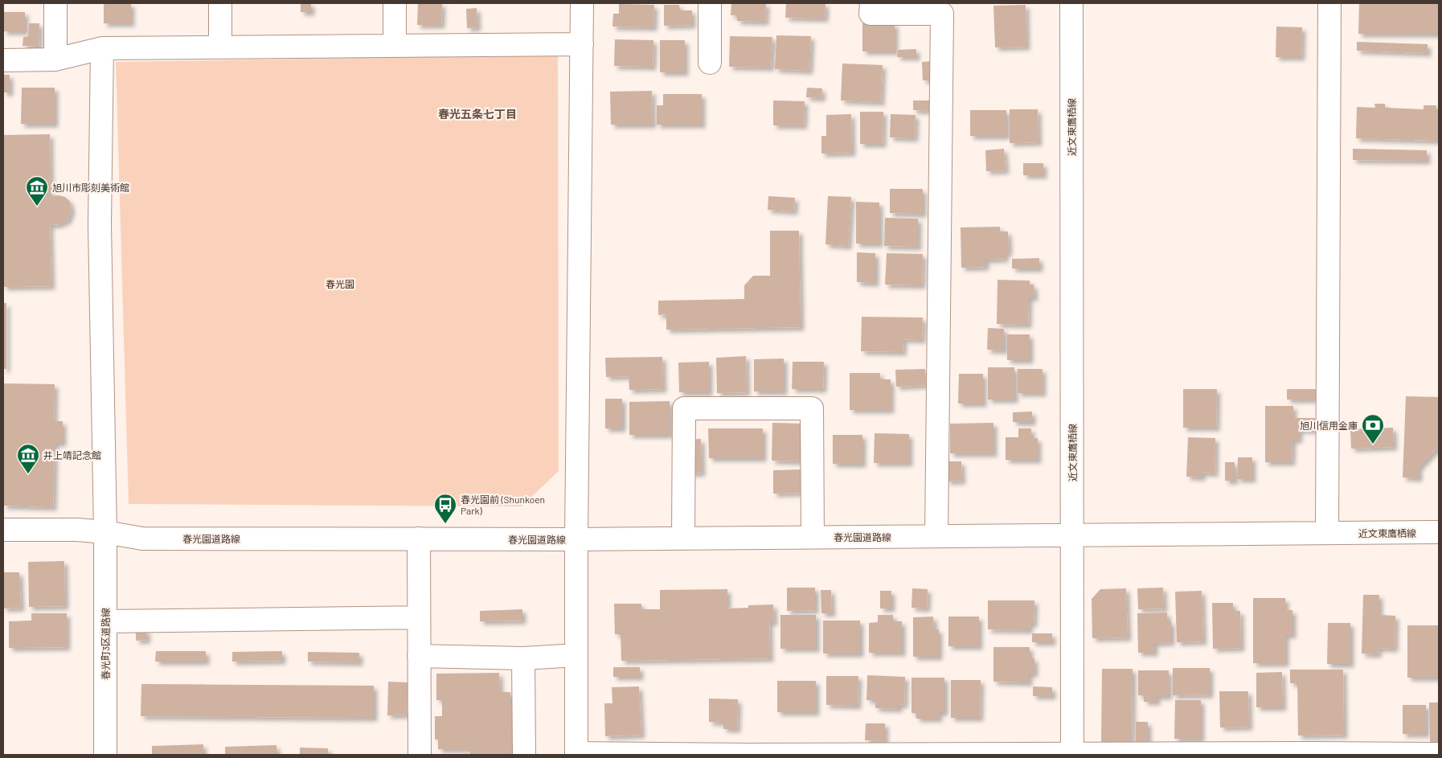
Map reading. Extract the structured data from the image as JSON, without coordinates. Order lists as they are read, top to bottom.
{
  "streets": {
    "street": ["近文東鷹栖線", "春光園道路線", "春光町3区道路線"]
  },
  "crossings": [
    ["近文東鷹栖線", "春光園道路線"],
    ["春光園道路線", "春光町3区道路線"]
  ],
  "districts": ["春光五条七丁目"],
  "parks": ["春光園"],
  "places": {
    "museum": ["旭川市彫刻美術館", "井上靖記念館"],
    "bank": ["旭川信用金庫"],
    "bus stop": ["春光園前 (Shunkoen Park)"]
  }
}
